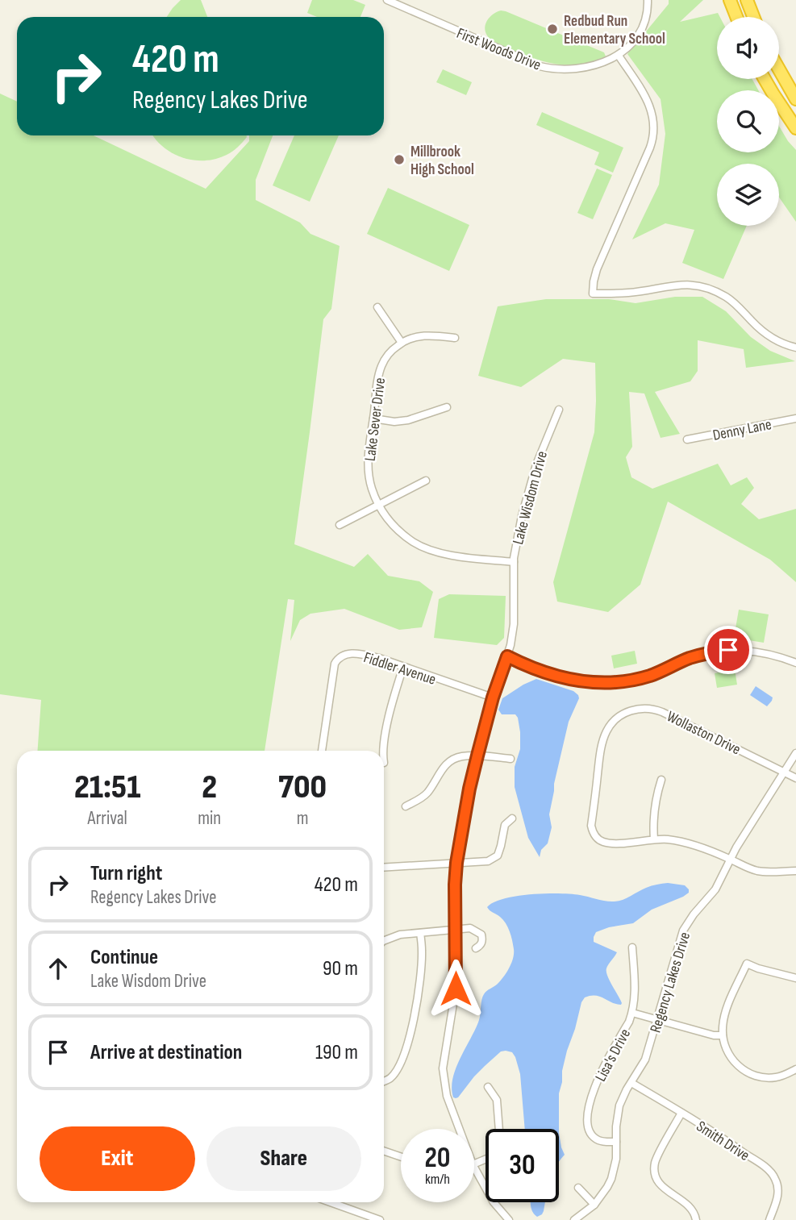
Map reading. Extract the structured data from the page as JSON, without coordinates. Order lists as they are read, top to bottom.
{
  "streets": {
    "street": [
      "First Woods Drive",
      "Lake Sever Drive",
      "Denny Lane",
      "Lake Wisdom Drive",
      "Fiddler Avenue",
      "Wollaston Drive",
      "Regency Lakes Drive",
      "Lisa's Drive",
      "Smith Drive"
    ]
  },
  "crossings": [
    ["Lake Sever Drive", "Lake Wisdom Drive"],
    ["Wollaston Drive", "Regency Lakes Drive"],
    ["Regency Lakes Drive", "Lisa's Drive"],
    ["Regency Lakes Drive", "Smith Drive"]
  ],
  "places": ["Redbud Run Elementary School", "Millbrook High School"],
  "page": {
    "turn": ["420 m", "Regency Lakes Drive"],
    "eta": [
      "21:51",
      "Arrival",
      "2",
      "min",
      "700",
      "m"
    ],
    "list": [
      {
        "name": "Turn right",
        "note": "Regency Lakes Drive",
        "value": "420 m"
      },
      {
        "name": "Continue",
        "note": "Lake Wisdom Drive",
        "value": "90 m"
      },
      {
        "name": "Arrive at destination",
        "value": "190 m"
      }
    ],
    "buttons": ["Exit", "Share"],
    "speed": "20 km/h",
    "limit": "30"
  }
}
